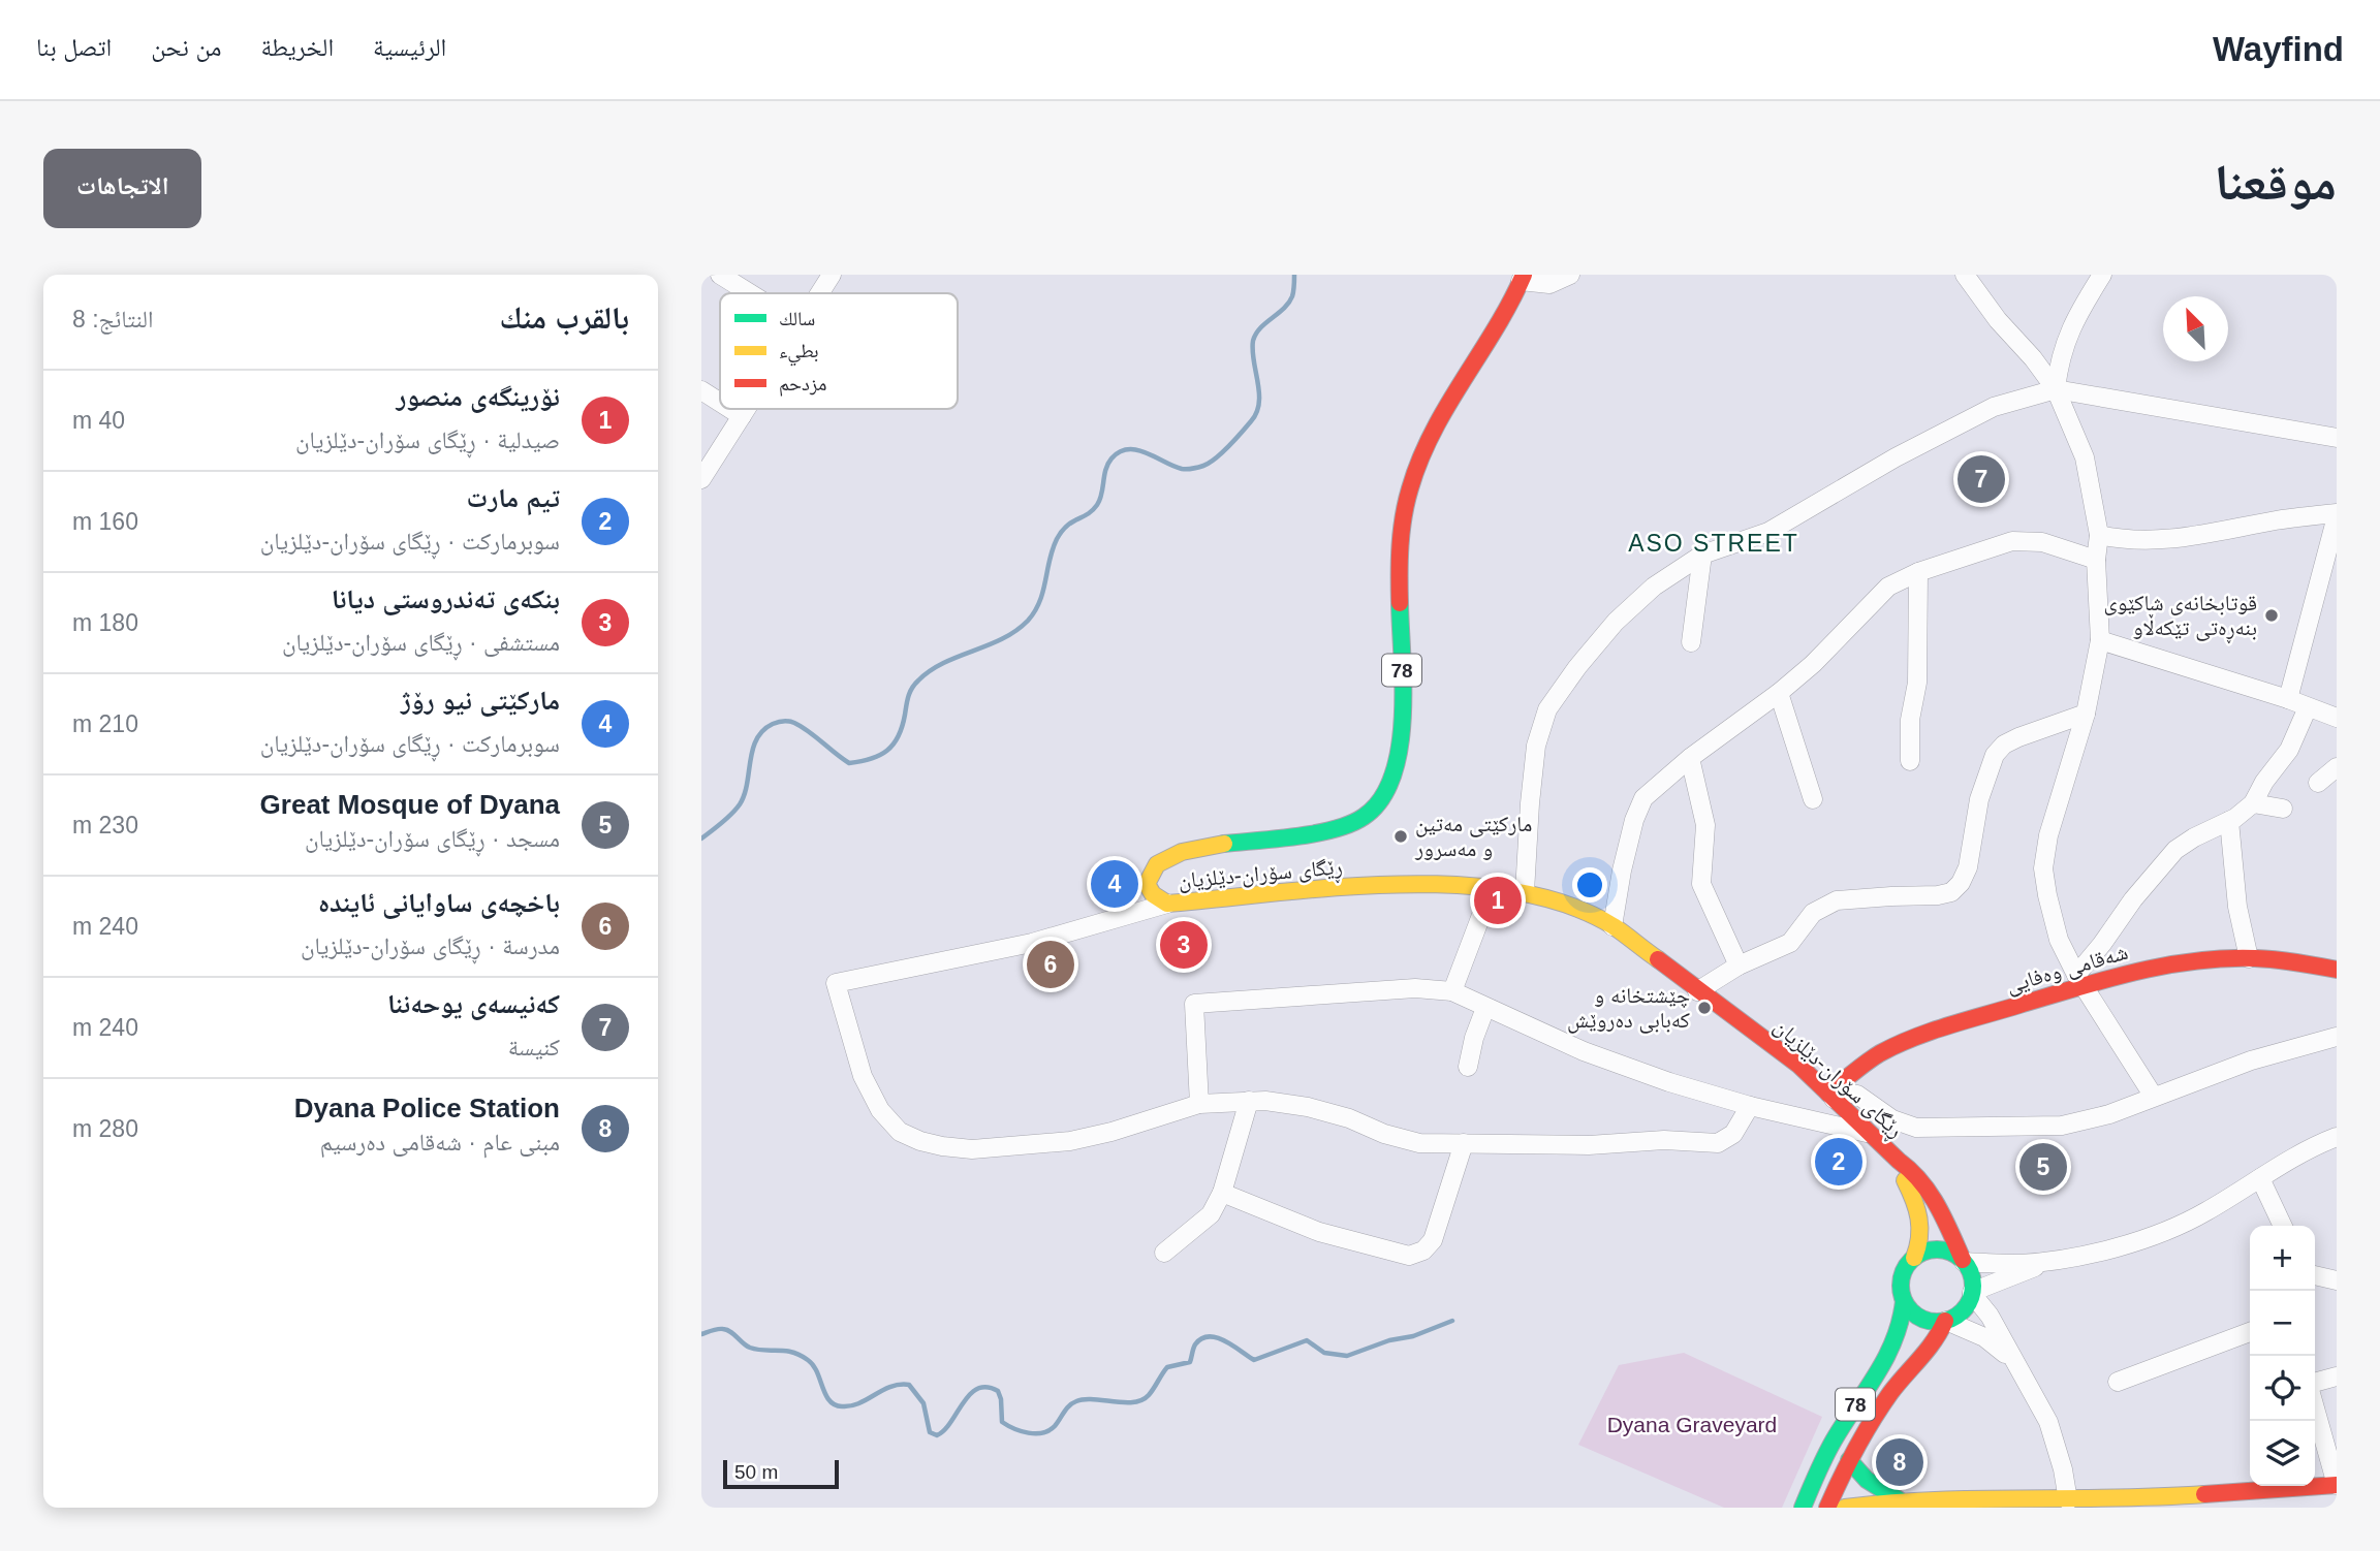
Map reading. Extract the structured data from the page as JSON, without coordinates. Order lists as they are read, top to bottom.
{
  "streets": {
    "main road": ["78", "ڕێگای سۆران-دێلزیان", "شەقامی وەفایی"]
  },
  "crossings": [
    ["78", "ڕێگای سۆران-دێلزیان"],
    ["ڕێگای سۆران-دێلزیان", "شەقامی وەفایی"]
  ],
  "districts": ["ASO STREET"],
  "parks": ["Dyana Graveyard"],
  "places": ["قوتابخانەی شاکێوی بنەڕەتی تێکەڵاو", "مارکێتی مەتین و مەسرور", "چێشتخانە و کەبابی دەروێش"],
  "legend": ["سالك", "بطيء", "مزدحم"],
  "scale_bar": "50 m",
  "north": "top left",
  "page": {
    "header": "Wayfind",
    "nav": [
      "الرئيسية",
      "الخريطة",
      "من نحن",
      "اتصل بنا"
    ],
    "title": "موقعنا",
    "buttons": "الاتجاهات",
    "heading": ["بالقرب منك", "النتائج: 8"],
    "list": [
      {
        "mark": "1",
        "name": "نۆرینگه‌ی منصور",
        "note": "صيدلية · ڕێگای سۆران-دێلزیان",
        "value": "40 m"
      },
      {
        "mark": "2",
        "name": "تیم مارت",
        "note": "سوبرماركت · ڕێگای سۆران-دێلزیان",
        "value": "160 m"
      },
      {
        "mark": "3",
        "name": "بنکەی تەندروستی دیانا",
        "note": "مستشفى · ڕێگای سۆران-دێلزیان",
        "value": "180 m"
      },
      {
        "mark": "4",
        "name": "مارکێتی نیو رۆژ",
        "note": "سوبرماركت · ڕێگای سۆران-دێلزیان",
        "value": "210 m"
      },
      {
        "mark": "5",
        "name": "Great Mosque of Dyana",
        "note": "مسجد · ڕێگای سۆران-دێلزیان",
        "value": "230 m"
      },
      {
        "mark": "6",
        "name": "باخچەی ساوایانی ئایندە",
        "note": "مدرسة · ڕێگای سۆران-دێلزیان",
        "value": "240 m"
      },
      {
        "mark": "7",
        "name": "کەنیسەی یوحەننا",
        "note": "كنيسة",
        "value": "240 m"
      },
      {
        "mark": "8",
        "name": "Dyana Police Station",
        "note": "مبنى عام · شەقامی دەرسیم",
        "value": "280 m"
      }
    ],
    "pins": [
      "7",
      "4",
      "1",
      "3",
      "6",
      "2",
      "5",
      "8"
    ],
    "map_buttons": ["+", "−"],
    "scale": "50 m"
  }
}
